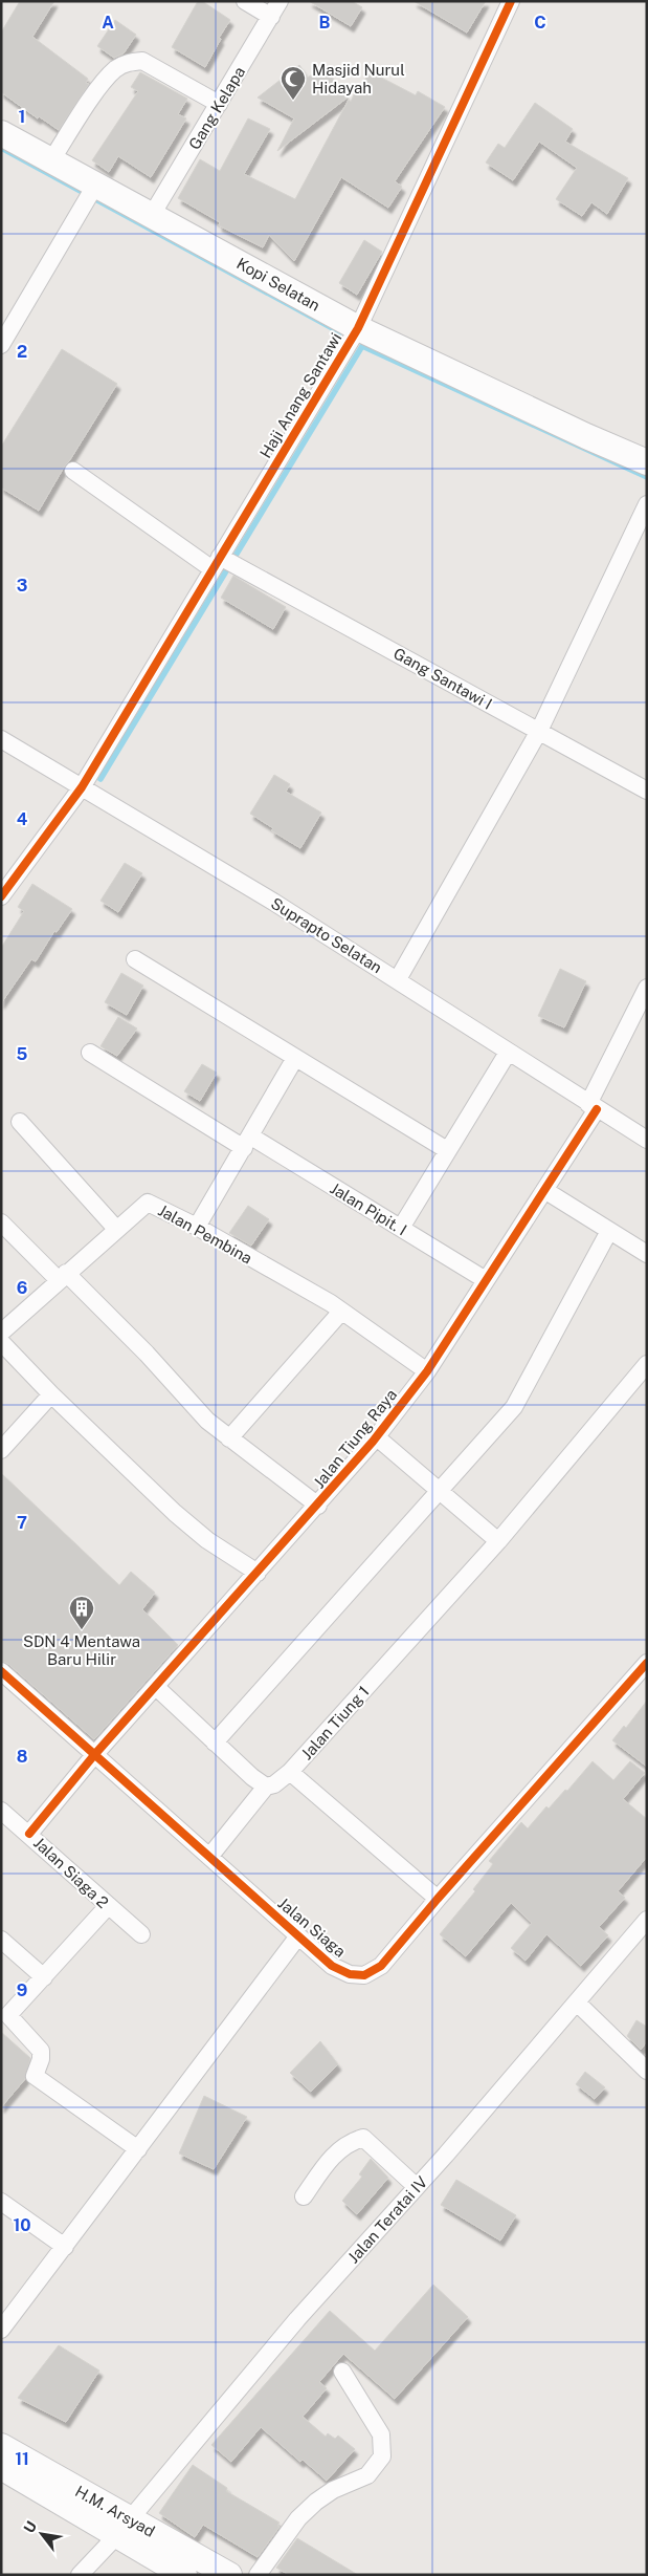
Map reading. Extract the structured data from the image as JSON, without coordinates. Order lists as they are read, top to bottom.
{
  "streets": {
    "street": [
      "Gang Kelapa",
      "Kopi Selatan",
      "Haji Anang Santawi",
      "Gang Santawi I",
      "Suprapto Selatan",
      "Jalan Pipit. I",
      "Jalan Pembina",
      "Jalan Tiung Raya",
      "Jalan Tiung 1",
      "Jalan Siaga 2",
      "Jalan Siaga",
      "Jalan Teratai IV",
      "H.M. Arsyad"
    ]
  },
  "crossings": [
    ["Gang Kelapa", "Kopi Selatan"],
    ["Kopi Selatan", "Haji Anang Santawi"],
    ["Haji Anang Santawi", "Gang Santawi I"],
    ["Haji Anang Santawi", "Suprapto Selatan"],
    ["Suprapto Selatan", "Jalan Tiung Raya"],
    ["Jalan Pipit. I", "Jalan Tiung Raya"],
    ["Jalan Pembina", "Jalan Tiung Raya"],
    ["Jalan Tiung Raya", "Jalan Siaga 2"],
    ["Jalan Tiung Raya", "Jalan Siaga"],
    ["Jalan Teratai IV", "H.M. Arsyad"]
  ],
  "places": {
    "mosque": ["Masjid Nurul Hidayah"],
    "building": ["SDN 4 Mentawa Baru Hilir"]
  },
  "north": "top left",
  "grid": {
    "columns": ["A", "B", "C"],
    "rows": [
      "1",
      "2",
      "3",
      "4",
      "5",
      "6",
      "7",
      "8",
      "9",
      "10",
      "11"
    ]
  }
}
